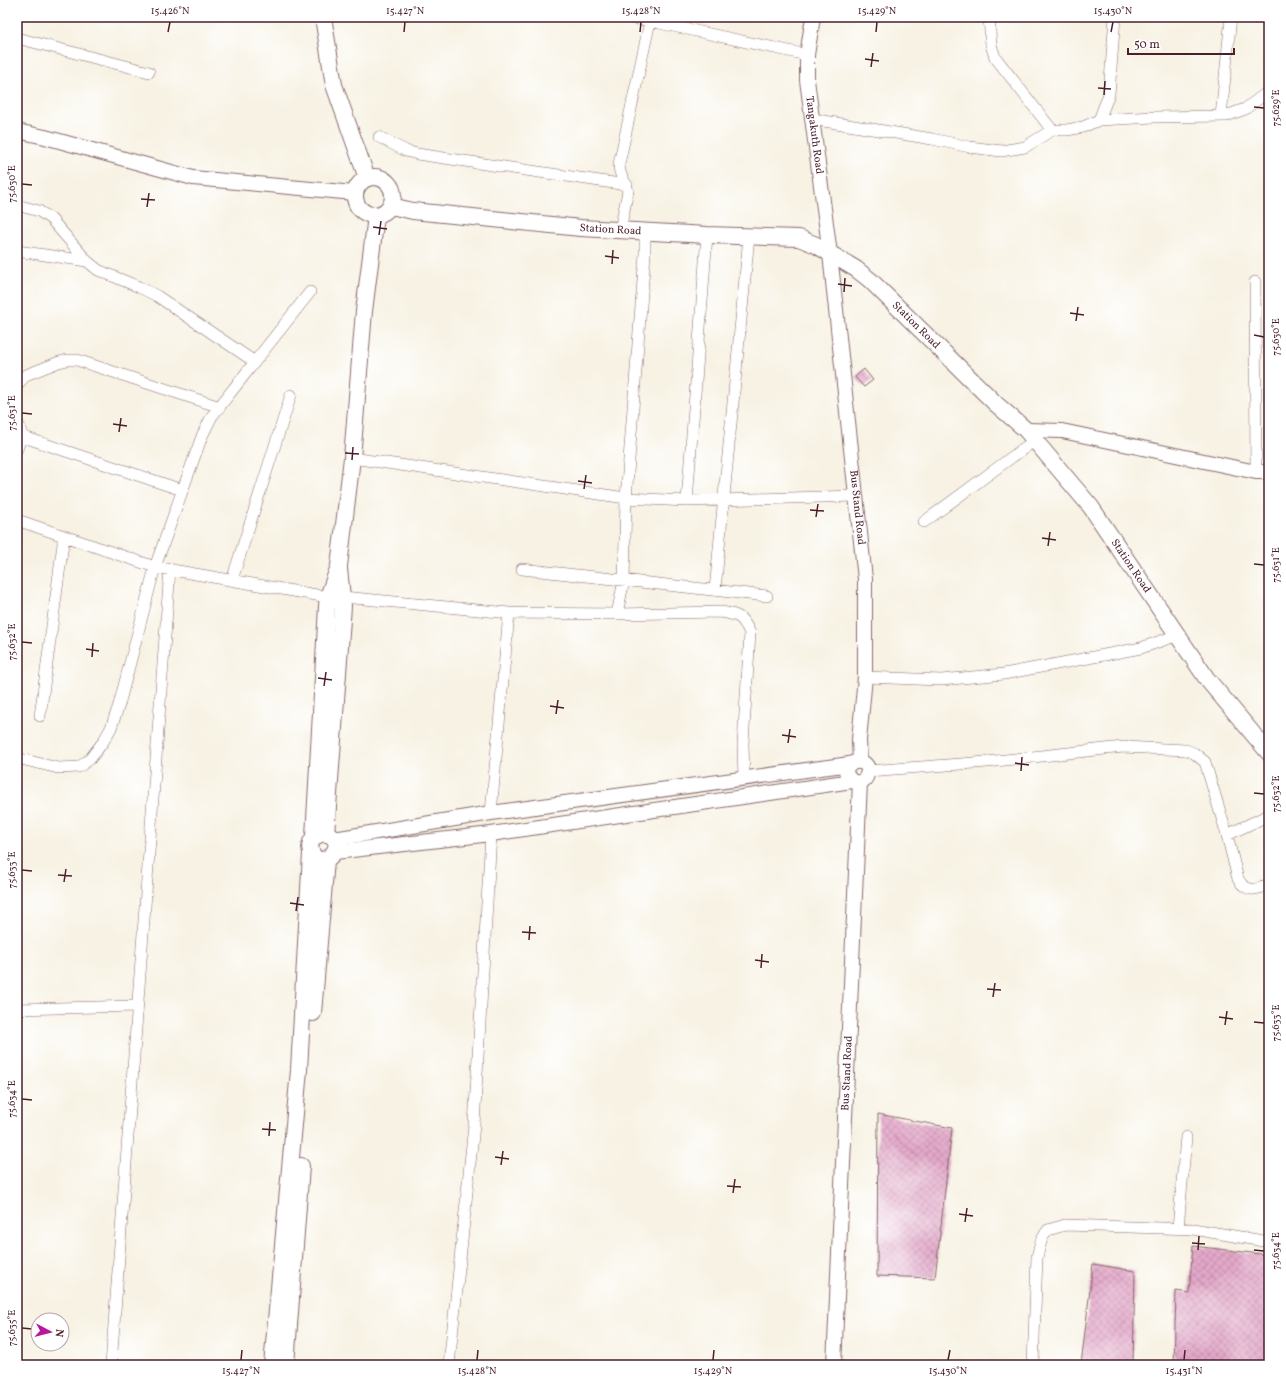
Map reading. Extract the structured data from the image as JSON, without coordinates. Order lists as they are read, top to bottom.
{
  "streets": {
    "main road": ["Station Road"],
    "street": ["Tangakuth Road", "Bus Stand Road"]
  },
  "crossings": [
    ["Tangakuth Road", "Station Road"],
    ["Tangakuth Road", "Bus Stand Road"],
    ["Station Road", "Bus Stand Road"]
  ],
  "scale_bar": "50 m",
  "north": "right",
  "coordinates": [
    "15.426°N",
    "15.427°N",
    "15.428°N",
    "15.429°N",
    "15.430°N",
    "75.629°E",
    "75.630°E",
    "75.631°E",
    "75.632°E",
    "75.633°E",
    "75.634°E",
    "75.635°E",
    "15.431°N"
  ]
}
